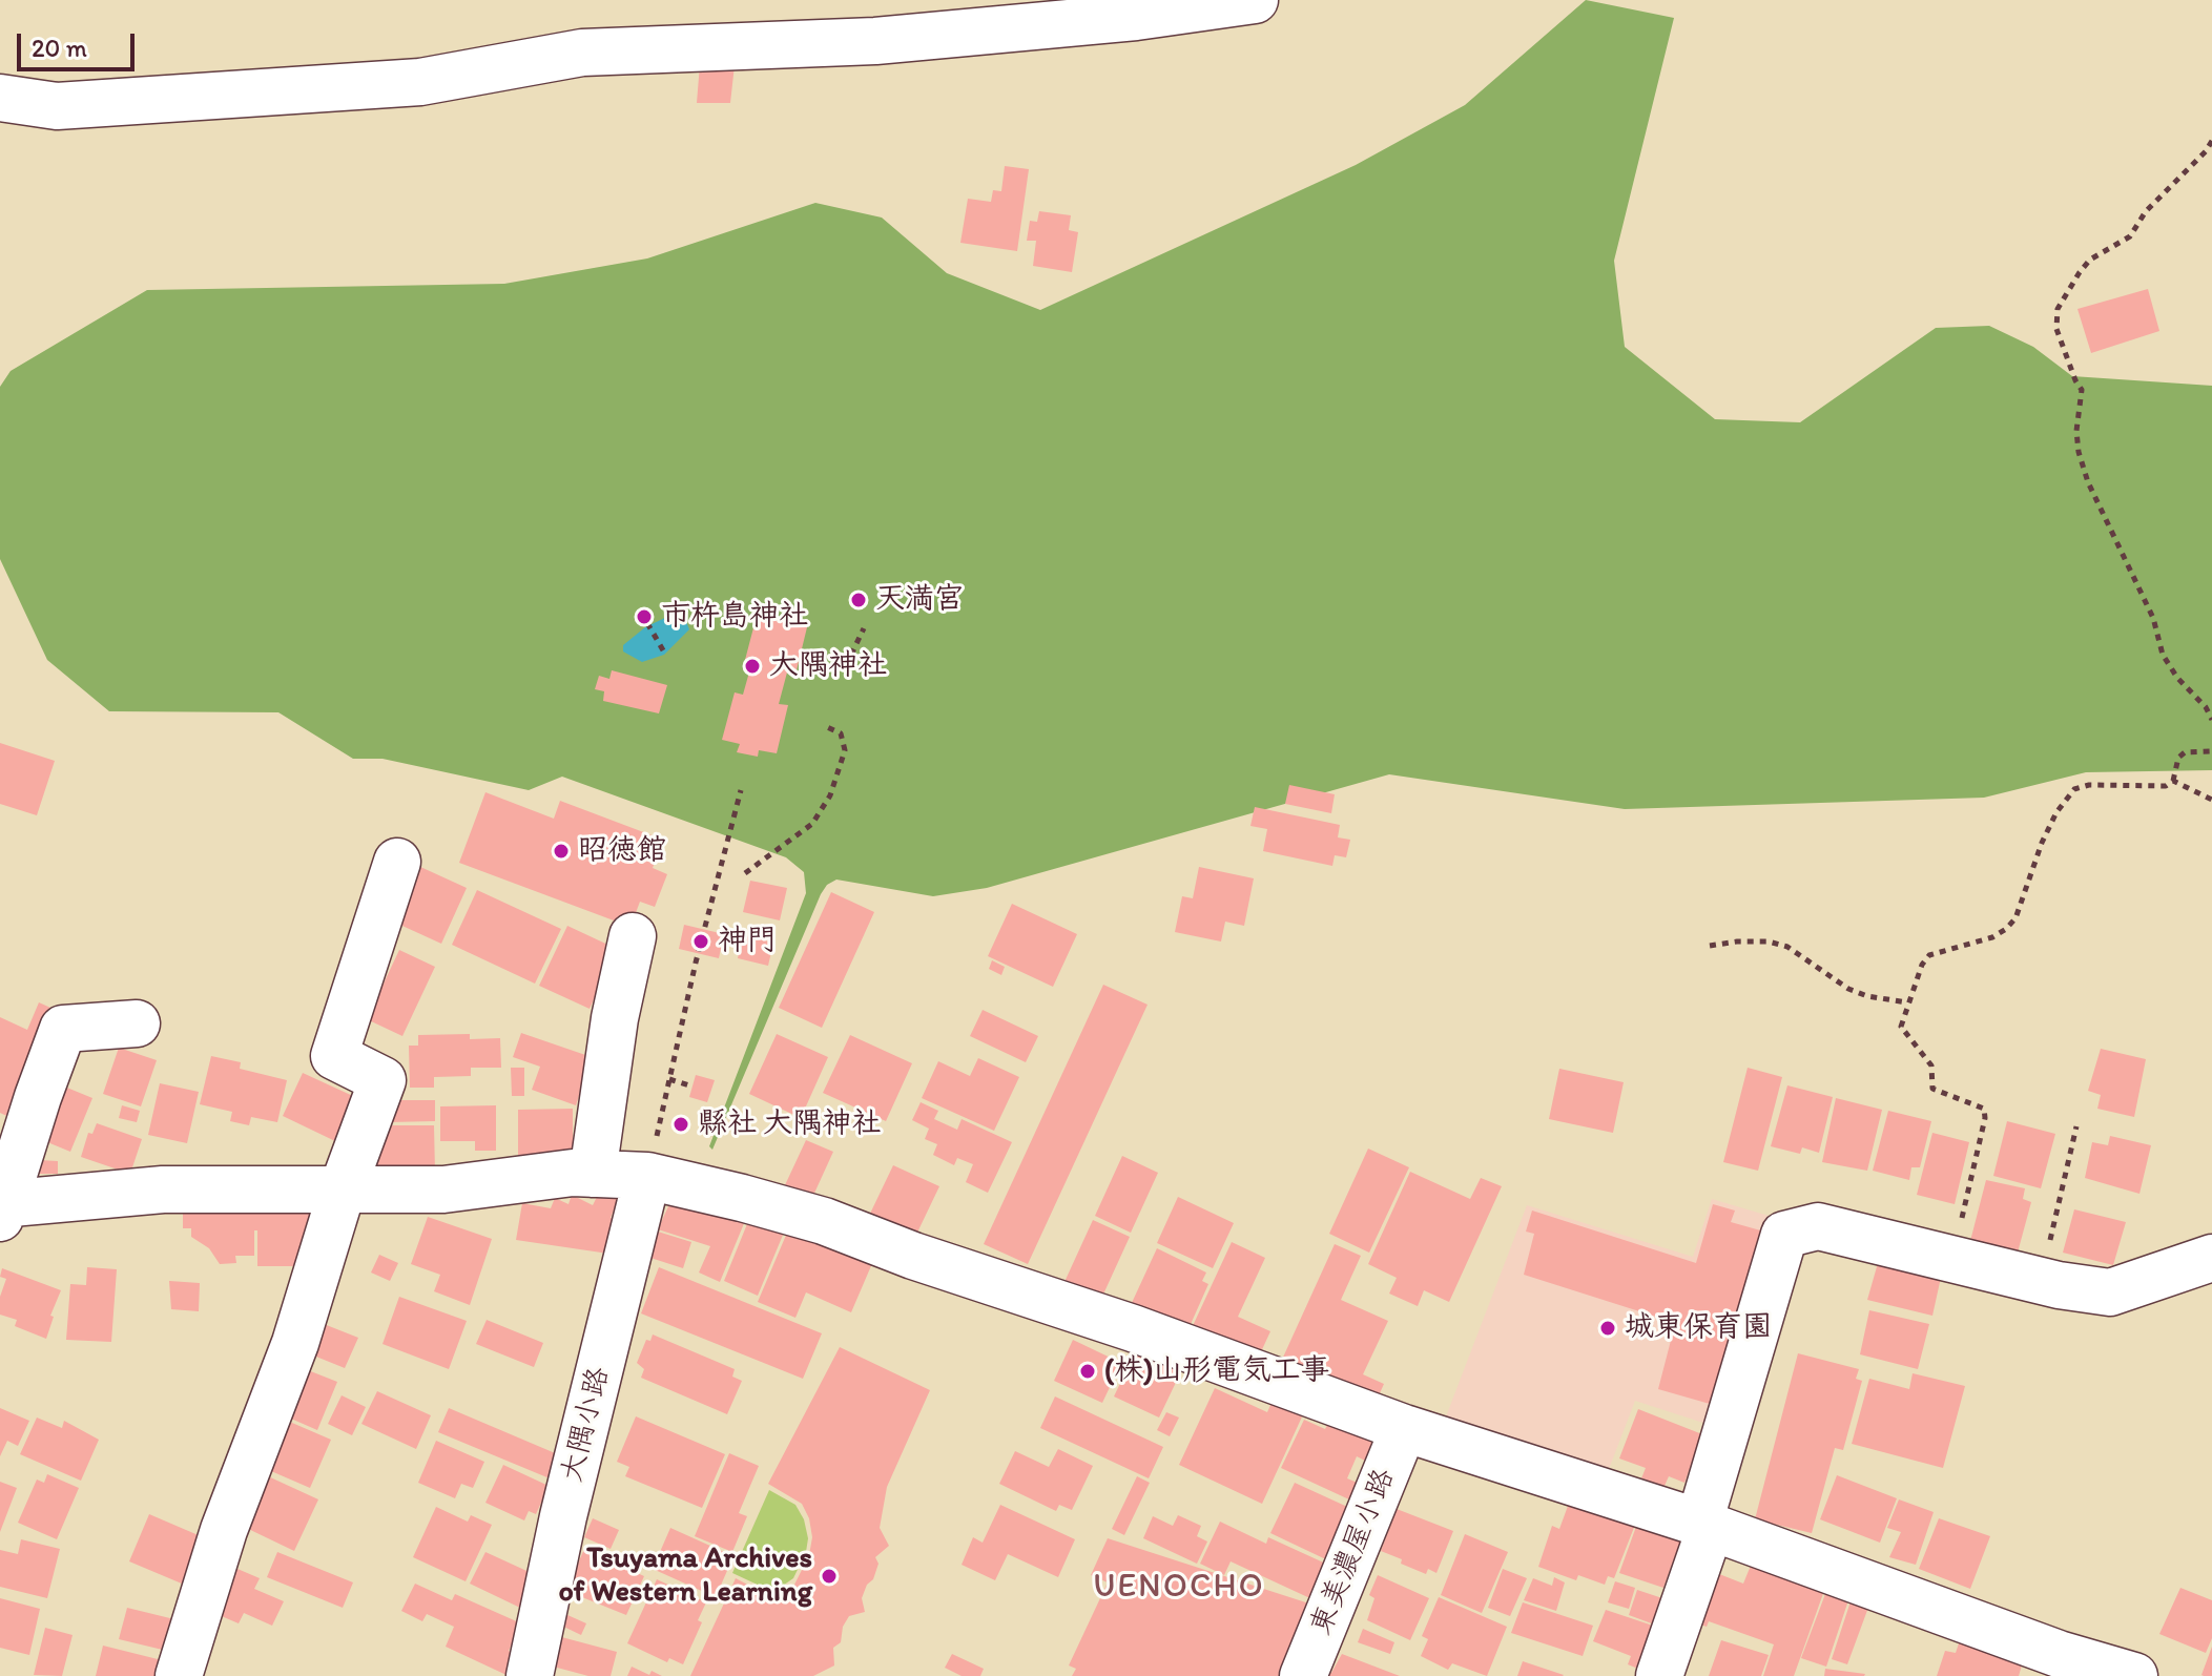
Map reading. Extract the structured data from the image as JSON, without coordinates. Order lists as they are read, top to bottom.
{
  "streets": {
    "street": ["大隅小路", "東美濃屋小路"]
  },
  "districts": ["UENOCHO"],
  "places": [
    "天満宮",
    "市杵島神社",
    "大隅神社",
    "昭徳館",
    "神門",
    "縣社 大隅神社",
    "城東保育園",
    "(株)山形電気工事",
    "Tsuyama Archives of Western Learning"
  ],
  "scale_bar": "20 m"
}
